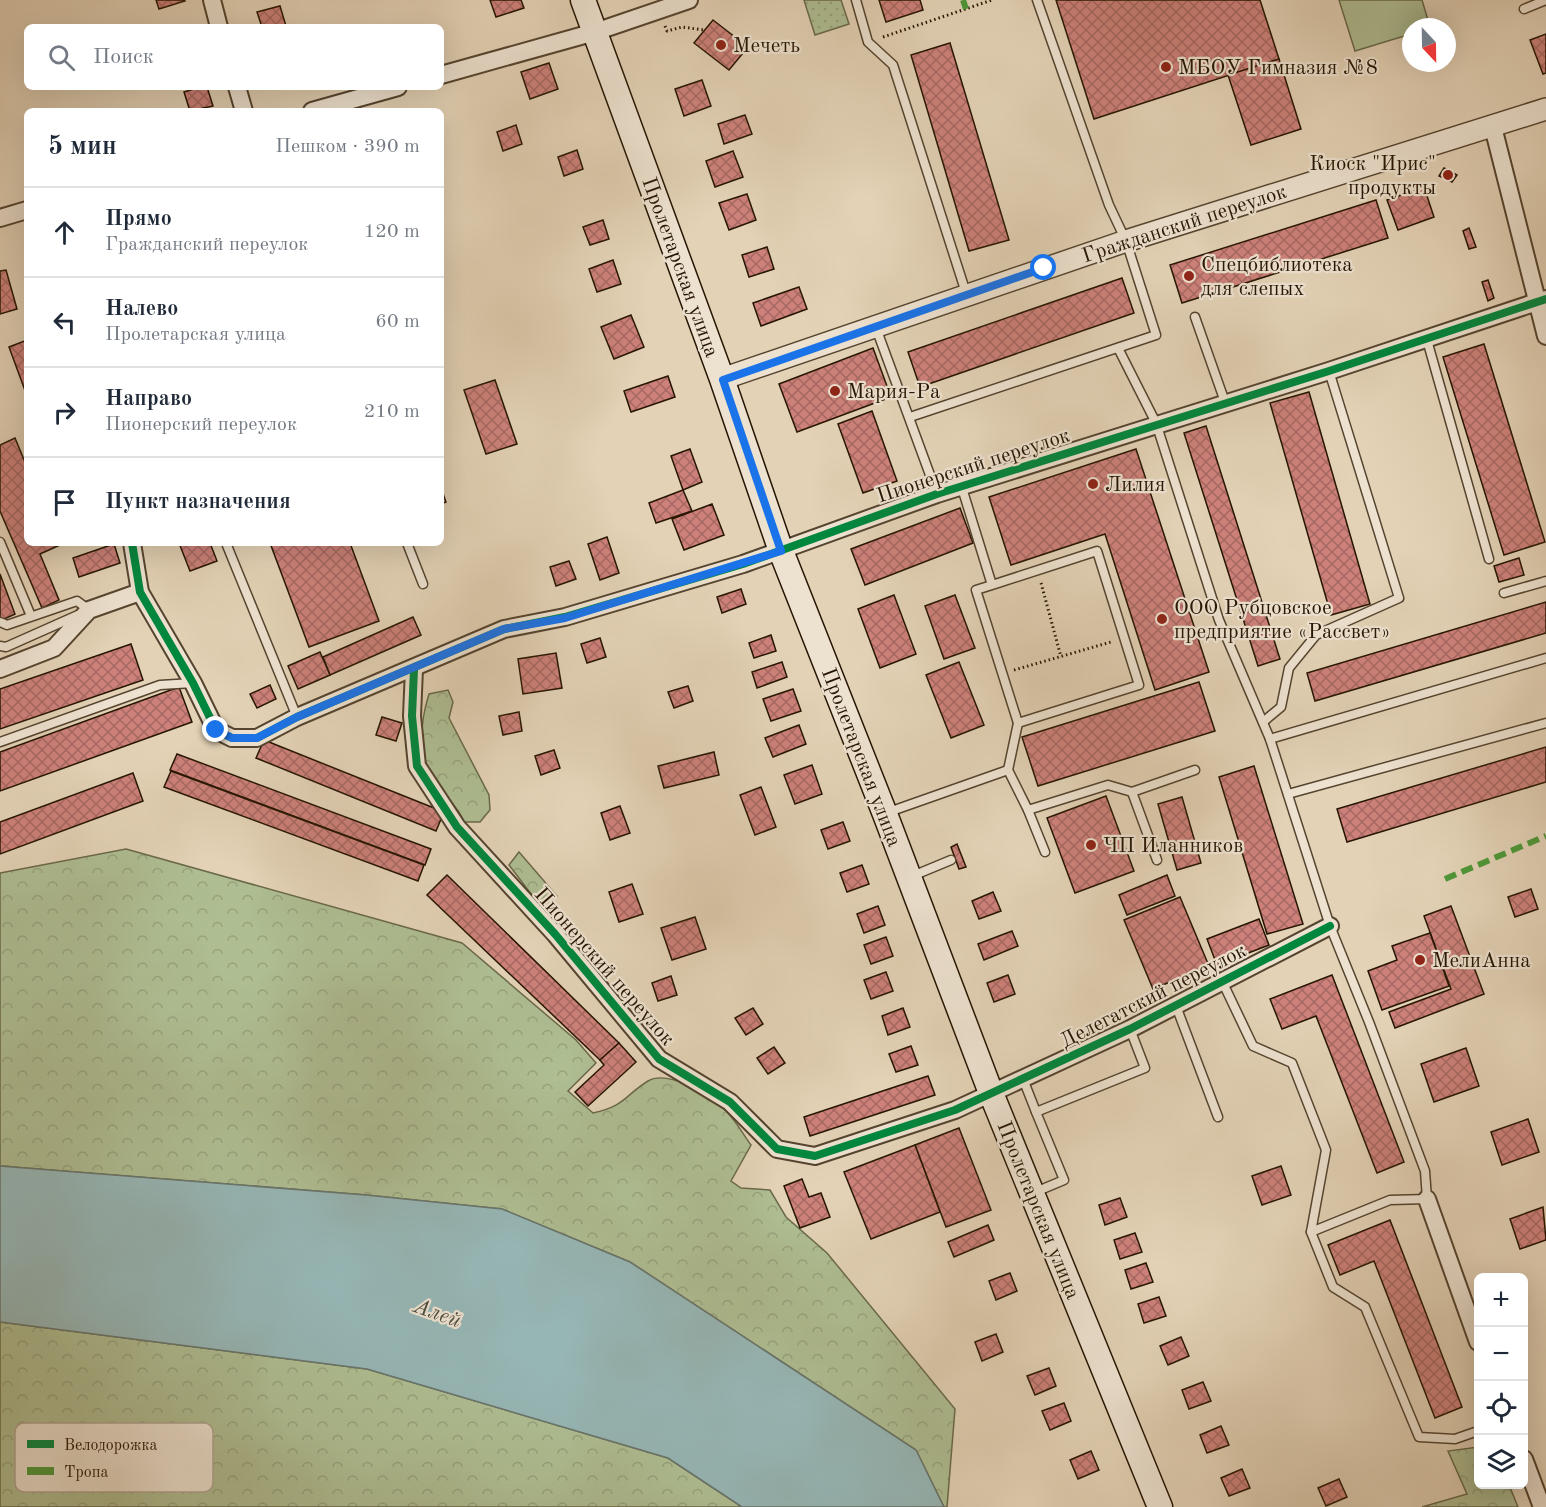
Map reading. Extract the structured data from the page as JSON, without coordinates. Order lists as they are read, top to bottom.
{
  "streets": {
    "main road": ["Пролетарская улица"],
    "street": ["Гражданский переулок", "Пионерский переулок", "Делегатский переулок"]
  },
  "crossings": [
    ["Гражданский переулок", "Пролетарская улица"],
    ["Пролетарская улица", "Пионерский переулок"],
    ["Пролетарская улица", "Делегатский переулок"],
    ["Пионерский переулок", "Делегатский переулок"]
  ],
  "water": ["Алей"],
  "places": [
    "Мечеть",
    "МБОУ Гимназия №8",
    "Киоск \"Ирис\" продукты",
    "Спецбиблиотека для слепых",
    "Мария-Ра",
    "Лилия",
    "ООО Рубцовское предприятие «Рассвет»",
    "ЧП Иланников",
    "МелиАнна"
  ],
  "legend": ["Велодорожка", "Тропа"],
  "north": "bottom",
  "page": {
    "search": "Поиск",
    "heading": ["5 мин", "Пешком · 390 m"],
    "list": [
      ["Прямо", "Гражданский переулок", "120 m"],
      ["Налево", "Пролетарская улица", "60 m"],
      ["Направо", "Пионерский переулок", "210 m"],
      "Пункт назначения"
    ],
    "map_buttons": ["+", "−"]
  }
}
